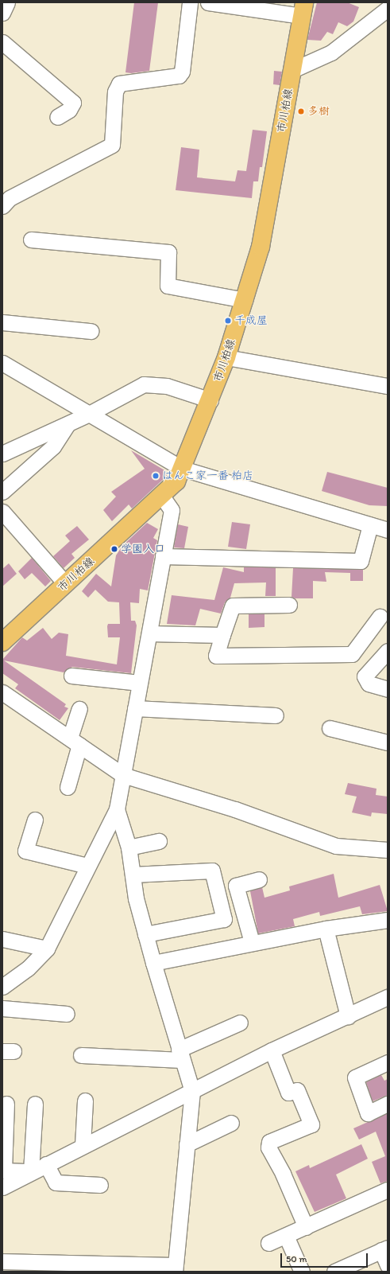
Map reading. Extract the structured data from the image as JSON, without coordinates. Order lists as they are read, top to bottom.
{
  "streets": {
    "main road": ["市川柏線"]
  },
  "places": [
    "多樹",
    "千成屋",
    "はんこ家一番 柏店",
    "学園入口"
  ],
  "scale_bar": "50 m"
}
